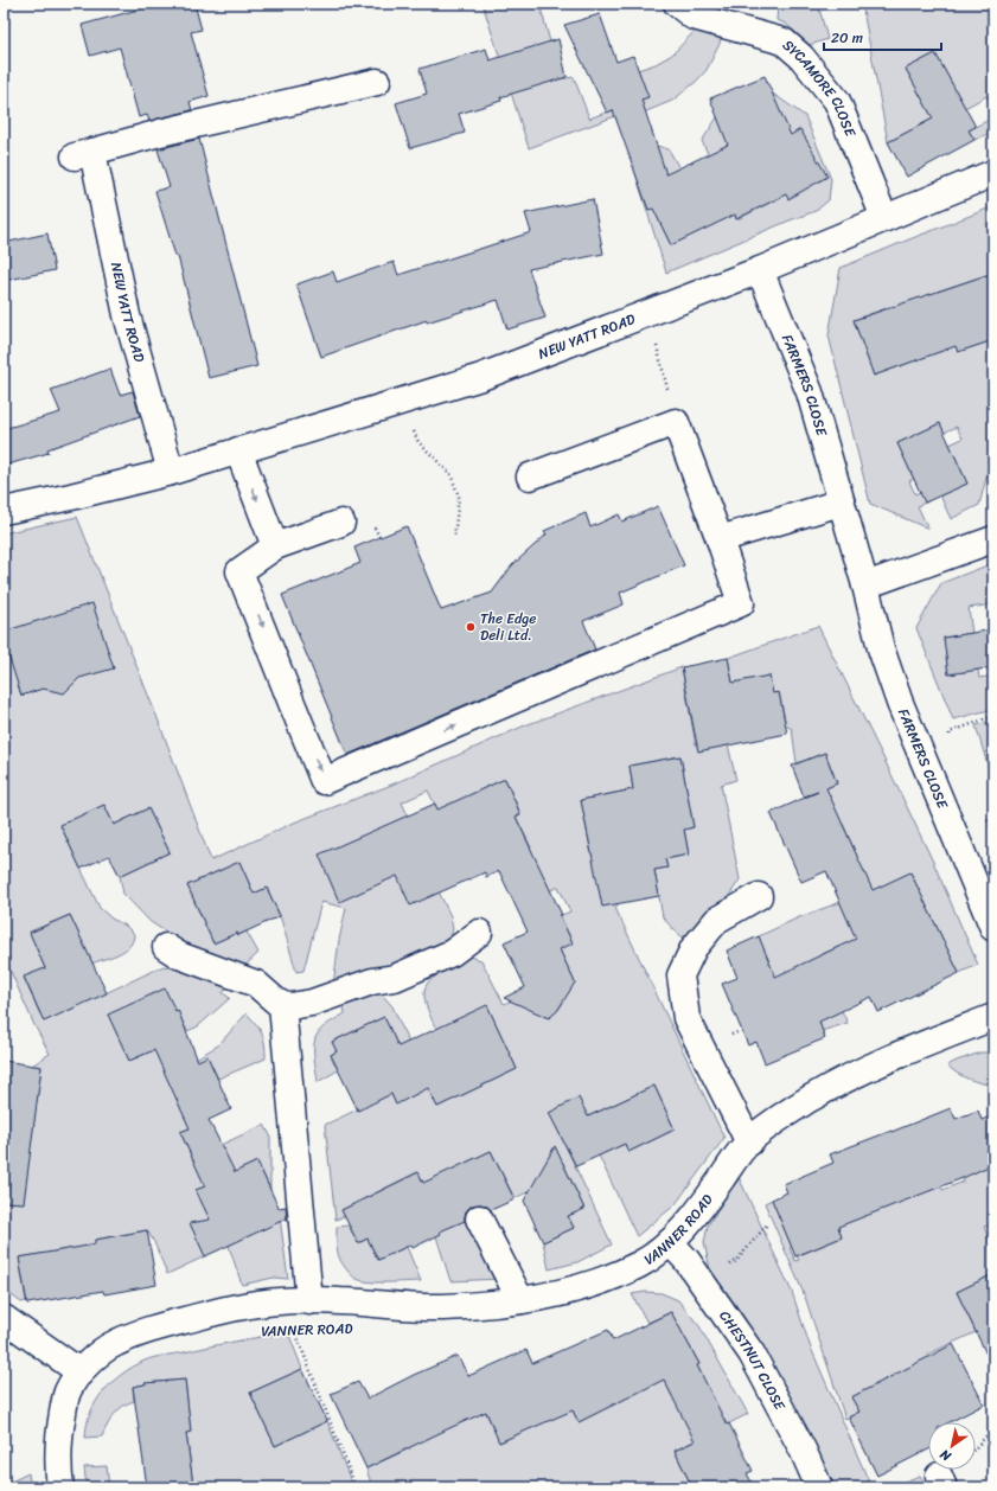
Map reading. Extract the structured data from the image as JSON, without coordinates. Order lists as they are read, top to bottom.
{
  "streets": {
    "street": [
      "SYCAMORE CLOSE",
      "NEW YATT ROAD",
      "FARMERS CLOSE",
      "VANNER ROAD",
      "CHESTNUT CLOSE"
    ]
  },
  "crossings": [
    ["SYCAMORE CLOSE", "NEW YATT ROAD"],
    ["NEW YATT ROAD", "FARMERS CLOSE"],
    ["VANNER ROAD", "CHESTNUT CLOSE"]
  ],
  "places": ["The Edge Deli Ltd."],
  "scale_bar": "20 m",
  "north": "bottom left"
}
